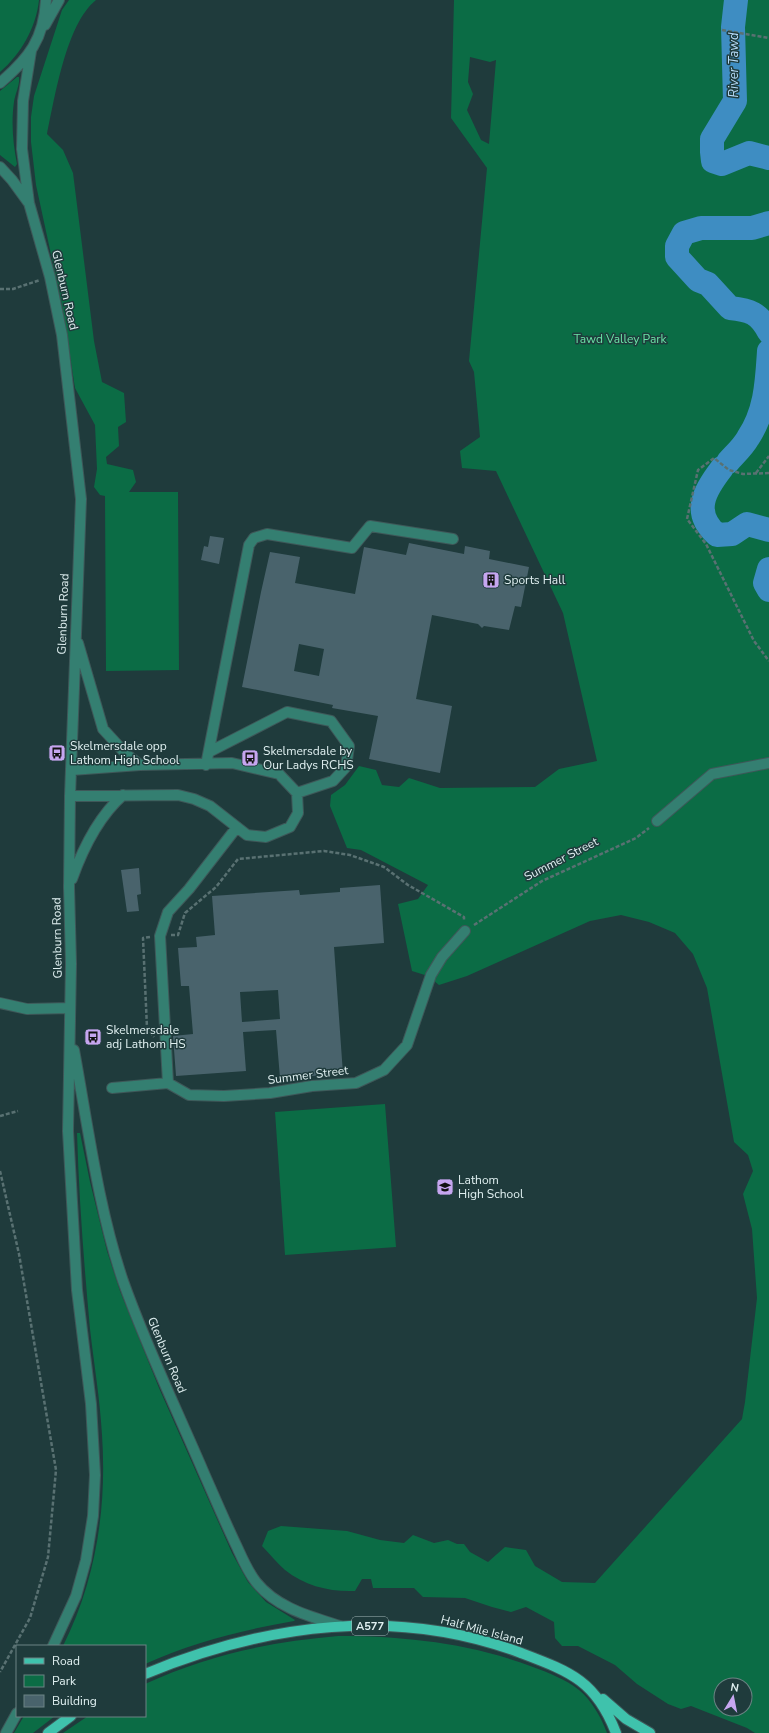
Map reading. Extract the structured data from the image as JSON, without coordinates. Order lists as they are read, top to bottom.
{
  "streets": {
    "main road": ["A577", "Half Mile Island"],
    "street": ["Glenburn Road", "Summer Street"]
  },
  "crossings": [
    ["Glenburn Road", "Half Mile Island"],
    ["A577", "Half Mile Island"]
  ],
  "water": ["River Tawd"],
  "parks": ["Tawd Valley Park"],
  "places": {
    "building": ["Sports Hall"],
    "bus stop": ["Skelmersdale opp Lathom High School", "Skelmersdale by Our Ladys RCHS", "Skelmersdale adj Lathom HS"],
    "school or university": ["Lathom High School"]
  },
  "legend": ["Road", "Park", "Building"],
  "north": "top"
}
